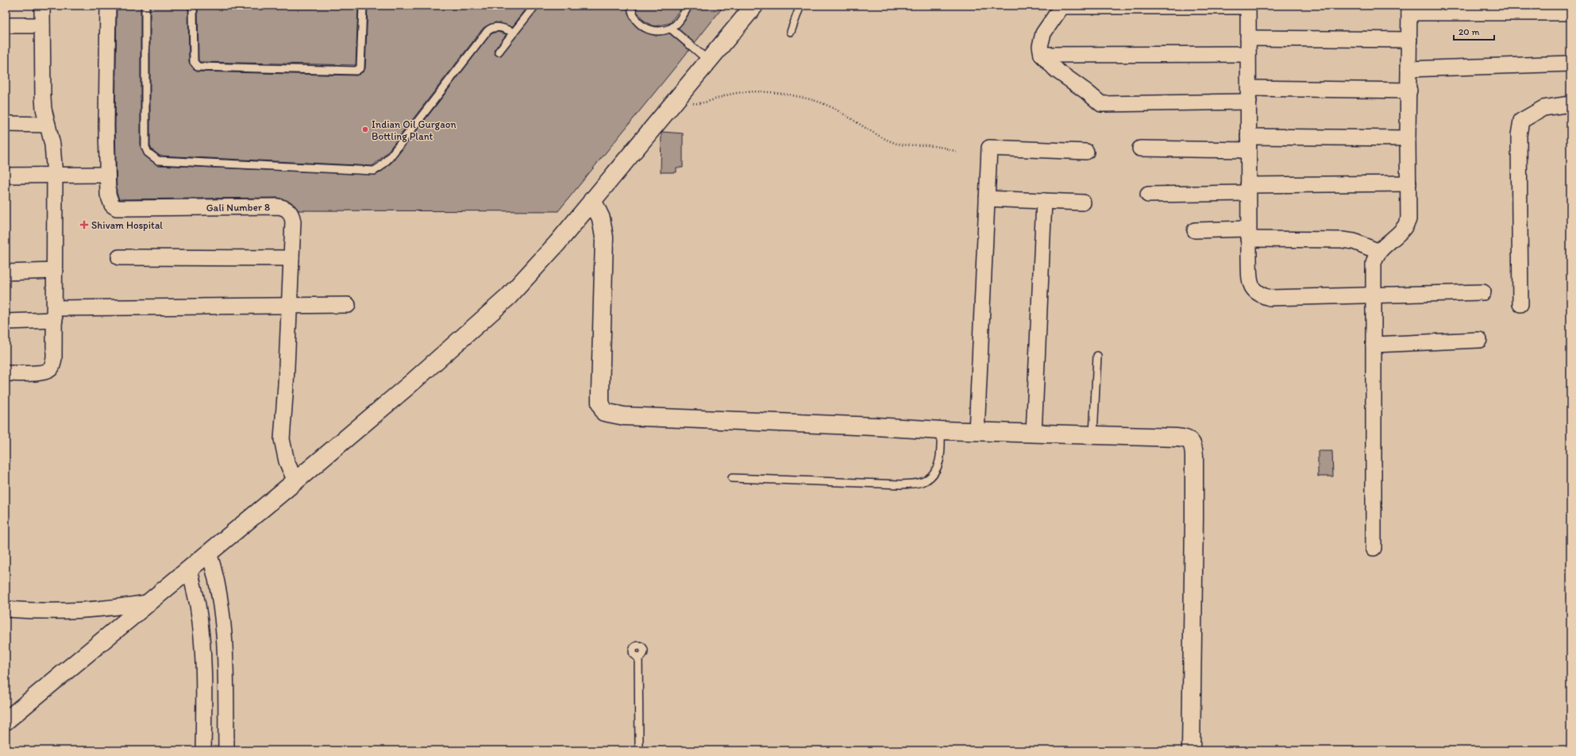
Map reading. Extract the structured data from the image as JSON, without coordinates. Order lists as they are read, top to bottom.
{
  "streets": {
    "street": ["Gali Number 8"]
  },
  "places": {
    "other": ["Indian Oil Gurgaon Bottling Plant"],
    "health": ["Shivam Hospital"]
  },
  "scale_bar": "20 m"
}
